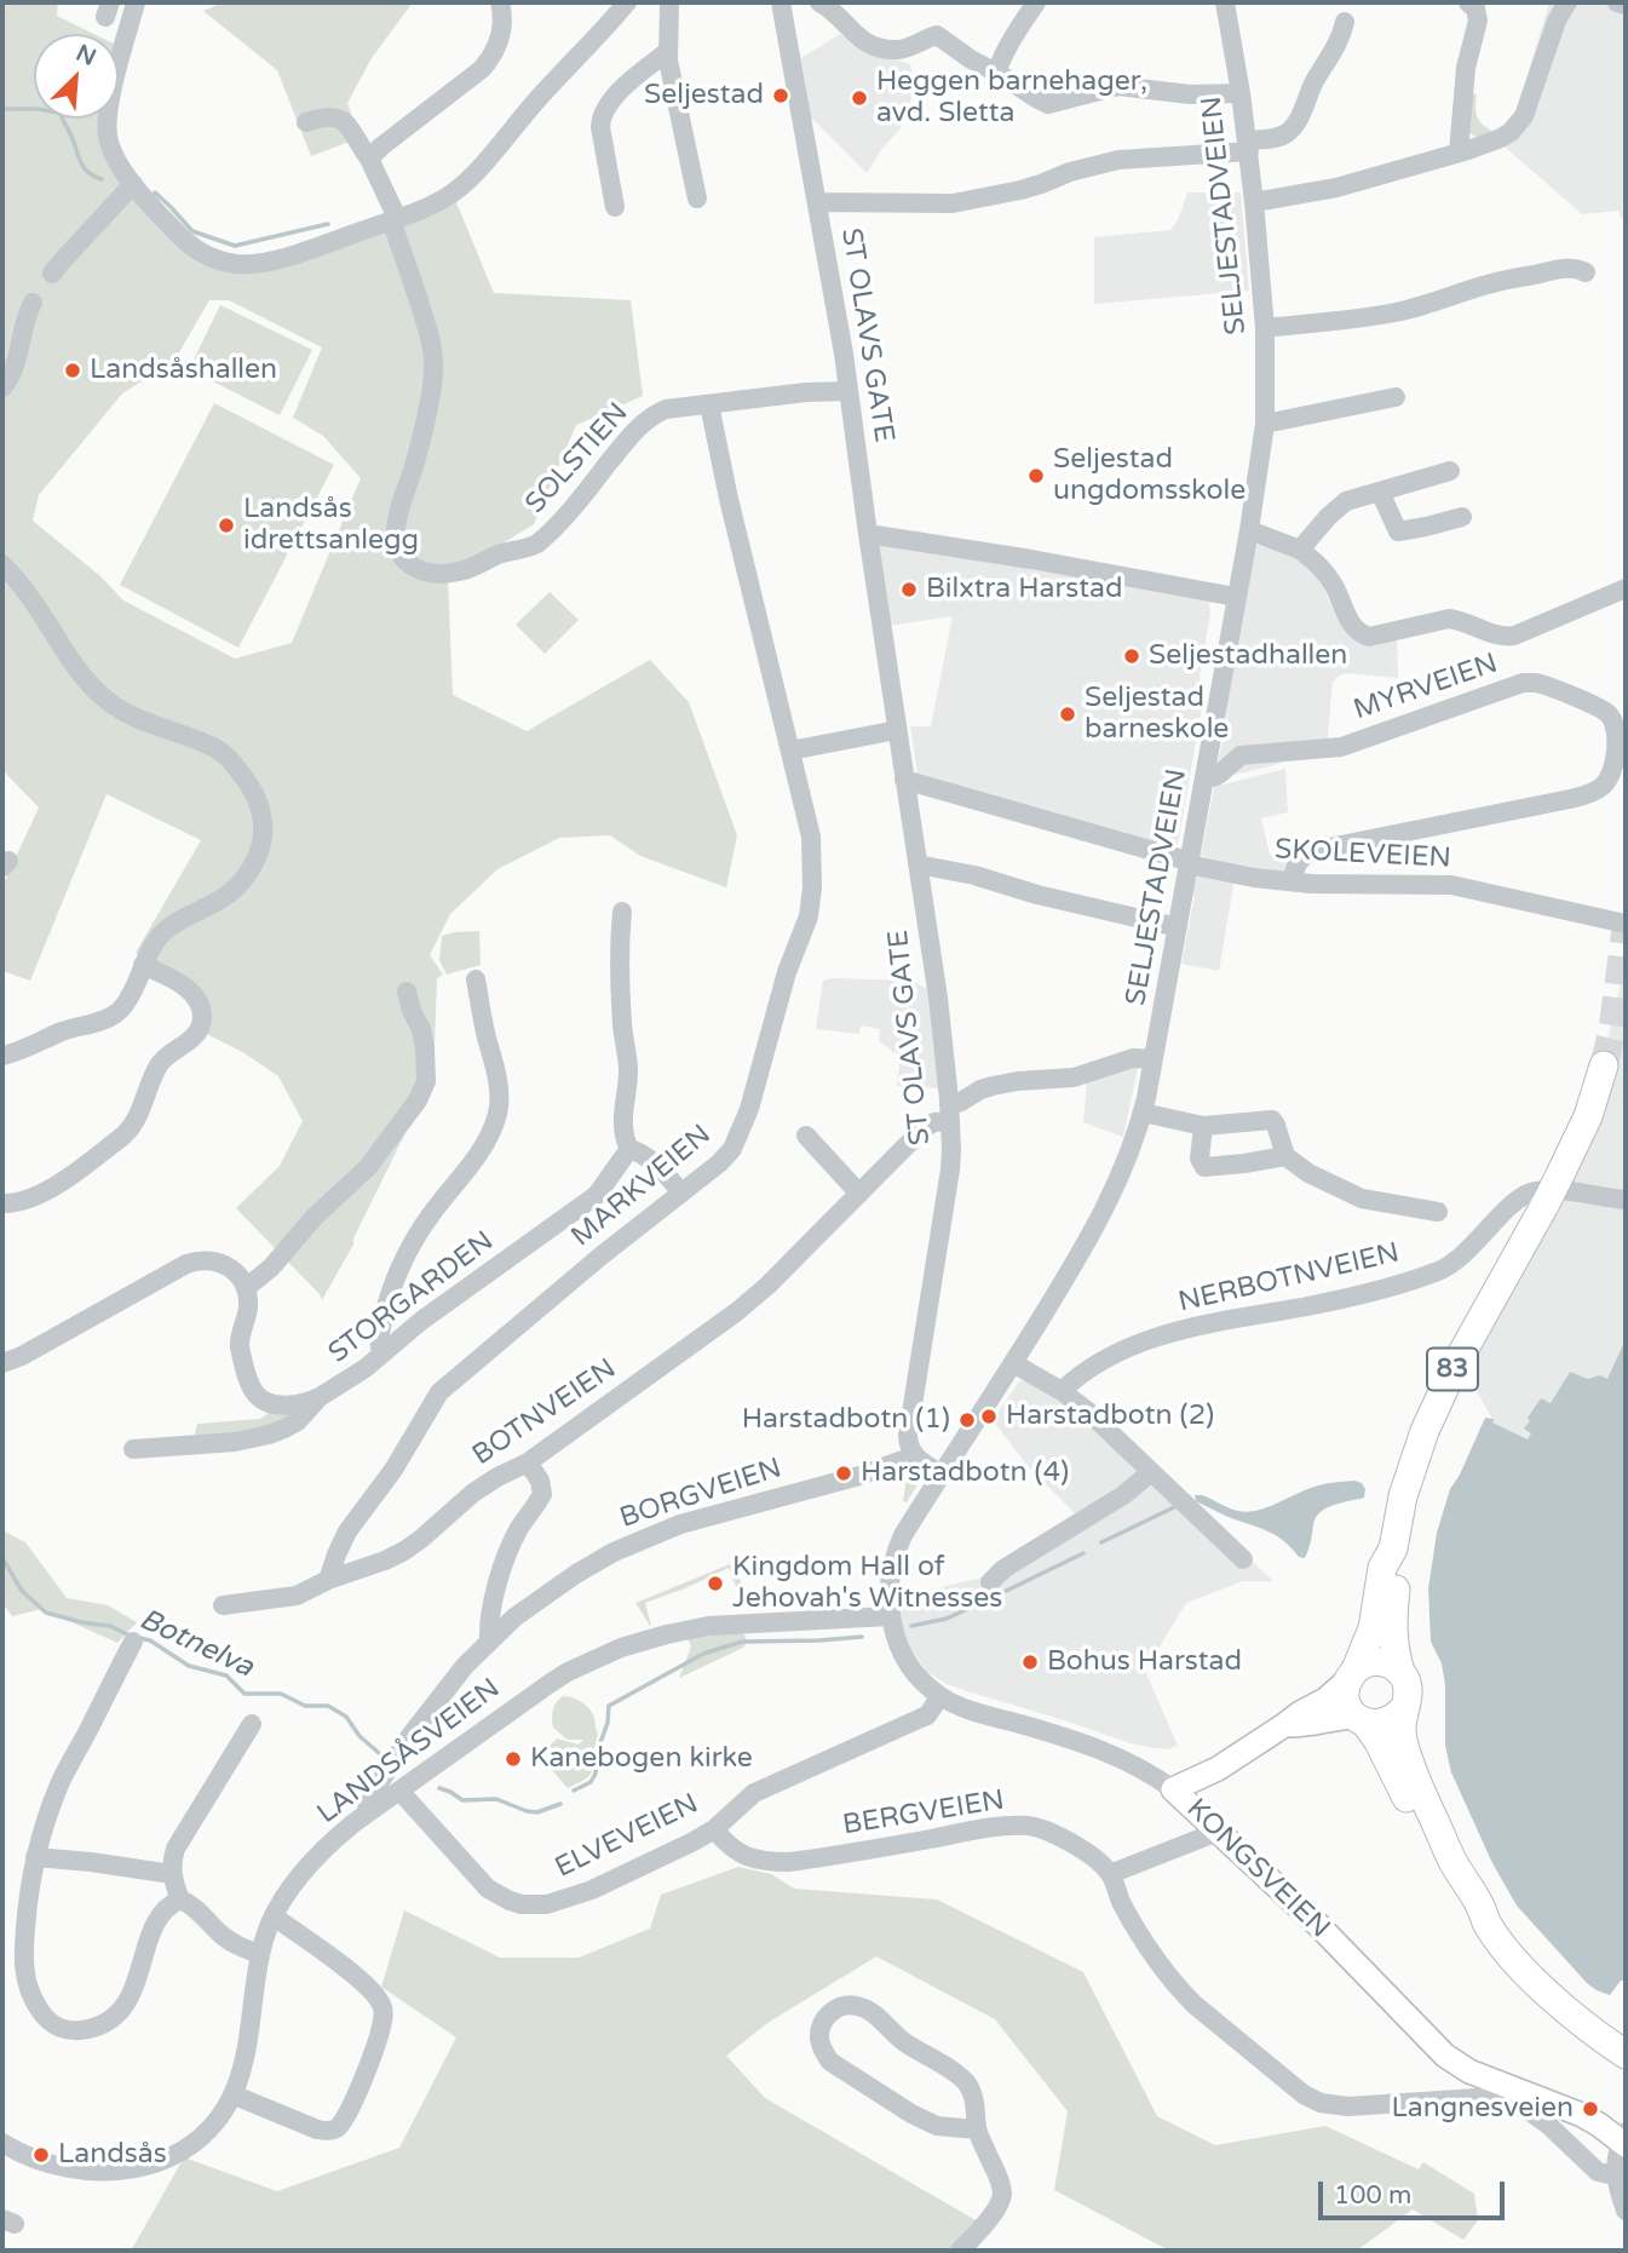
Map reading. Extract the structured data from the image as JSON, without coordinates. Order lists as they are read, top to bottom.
{
  "streets": {
    "highway": ["83"],
    "main road": ["KONGSVEIEN"],
    "street": [
      "SELJESTADVEIEN",
      "ST OLAVS GATE",
      "SOLSTIEN",
      "MYRVEIEN",
      "SKOLEVEIEN",
      "MARKVEIEN",
      "NERBOTNVEIEN",
      "STORGARDEN",
      "BOTNVEIEN",
      "BORGVEIEN",
      "LANDSÅSVEIEN",
      "BERGVEIEN",
      "ELVEVEIEN"
    ]
  },
  "crossings": [
    ["SELJESTADVEIEN", "MYRVEIEN"],
    ["SELJESTADVEIEN", "SKOLEVEIEN"],
    ["SELJESTADVEIEN", "BOTNVEIEN"],
    ["SELJESTADVEIEN", "LANDSÅSVEIEN"],
    ["SELJESTADVEIEN", "KONGSVEIEN"],
    ["ST OLAVS GATE", "SOLSTIEN"],
    ["ST OLAVS GATE", "SKOLEVEIEN"],
    ["ST OLAVS GATE", "BOTNVEIEN"],
    ["ST OLAVS GATE", "BORGVEIEN"],
    ["SOLSTIEN", "MARKVEIEN"],
    ["MYRVEIEN", "SKOLEVEIEN"],
    ["MARKVEIEN", "BOTNVEIEN"],
    ["NERBOTNVEIEN", "83"],
    ["BORGVEIEN", "LANDSÅSVEIEN"],
    ["LANDSÅSVEIEN", "ELVEVEIEN"],
    ["LANDSÅSVEIEN", "KONGSVEIEN"],
    ["BERGVEIEN", "ELVEVEIEN"],
    ["ELVEVEIEN", "KONGSVEIEN"]
  ],
  "water": ["Botnelva"],
  "places": [
    "Seljestad",
    "Heggen barnehager, avd. Sletta",
    "Landsåshallen",
    "Seljestad ungdomsskole",
    "Landsås idrettsanlegg",
    "Bilxtra Harstad",
    "Seljestadhallen",
    "Seljestad barneskole",
    "Harstadbotn (2)",
    "Harstadbotn (1)",
    "Harstadbotn (4)",
    "Kingdom Hall of Jehovah's Witnesses",
    "Bohus Harstad",
    "Kanebogen kirke",
    "Langnesveien",
    "Landsås"
  ],
  "scale_bar": "100 m",
  "north": "top right"
}
